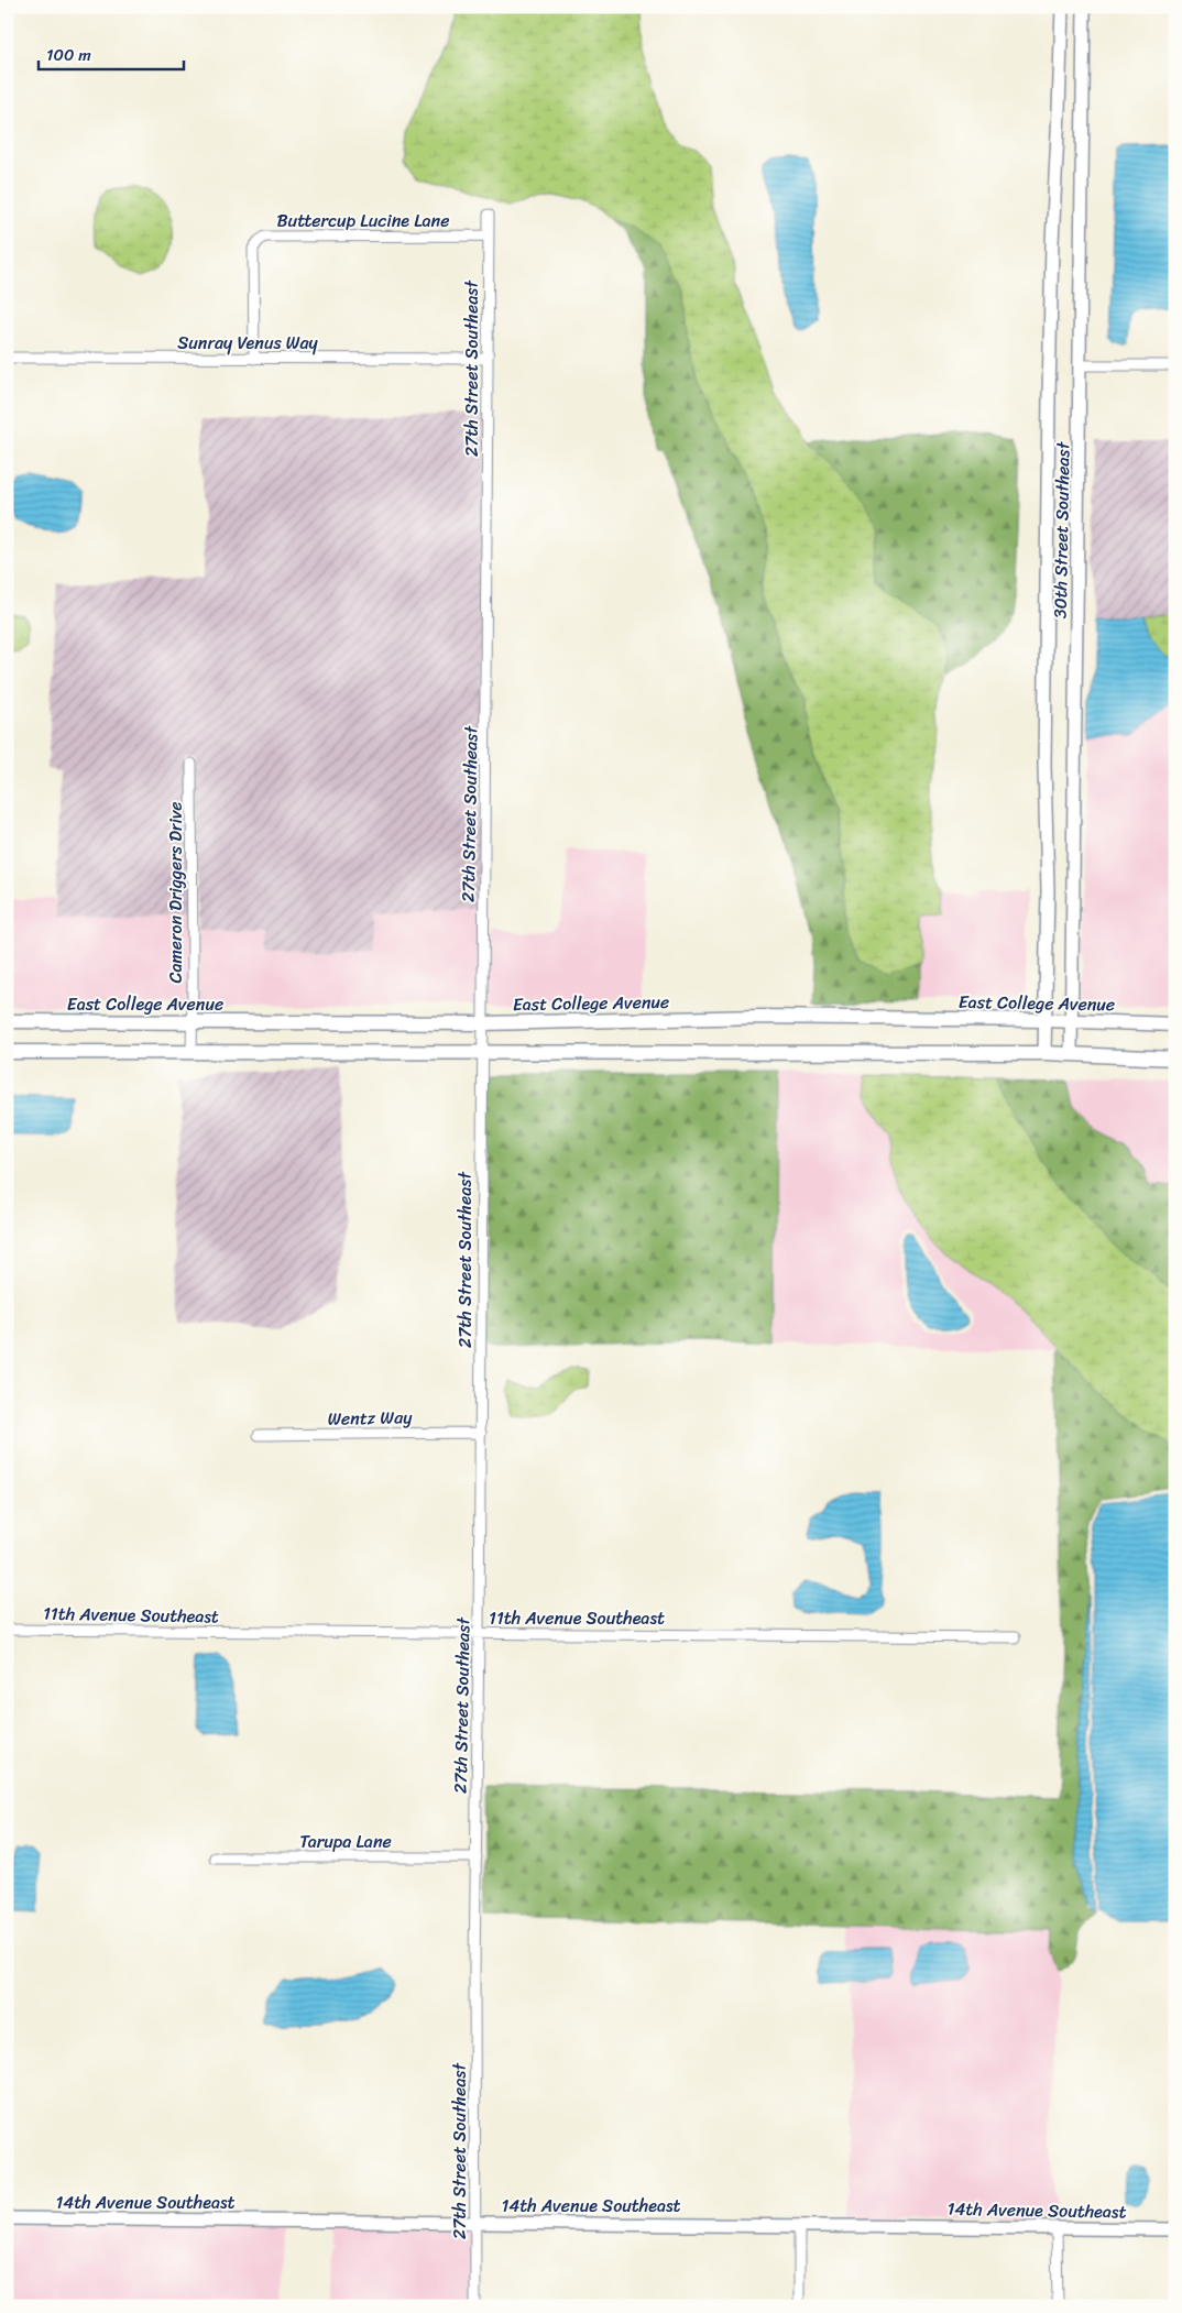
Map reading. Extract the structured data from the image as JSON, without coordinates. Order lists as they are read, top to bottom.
{
  "streets": {
    "main road": ["East College Avenue"],
    "street": [
      "Buttercup Lucine Lane",
      "Sunray Venus Way",
      "27th Street Southeast",
      "30th Street Southeast",
      "Cameron Driggers Drive",
      "Wentz Way",
      "11th Avenue Southeast",
      "Tarupa Lane",
      "14th Avenue Southeast"
    ]
  },
  "crossings": [
    ["Buttercup Lucine Lane", "Sunray Venus Way"],
    ["Buttercup Lucine Lane", "27th Street Southeast"],
    ["Sunray Venus Way", "27th Street Southeast"],
    ["27th Street Southeast", "East College Avenue"],
    ["27th Street Southeast", "Wentz Way"],
    ["27th Street Southeast", "11th Avenue Southeast"],
    ["27th Street Southeast", "Tarupa Lane"],
    ["27th Street Southeast", "14th Avenue Southeast"],
    ["30th Street Southeast", "East College Avenue"],
    ["Cameron Driggers Drive", "East College Avenue"]
  ],
  "scale_bar": "100 m"
}
